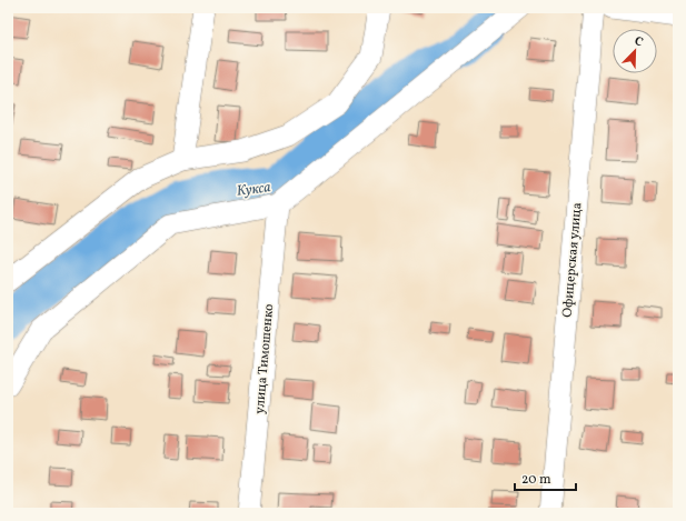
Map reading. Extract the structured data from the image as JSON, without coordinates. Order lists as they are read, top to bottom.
{
  "streets": {
    "street": ["Офицерская улица", "улица Тимошенко"]
  },
  "water": ["Кукса"],
  "scale_bar": "20 m",
  "north": "top right"
}
